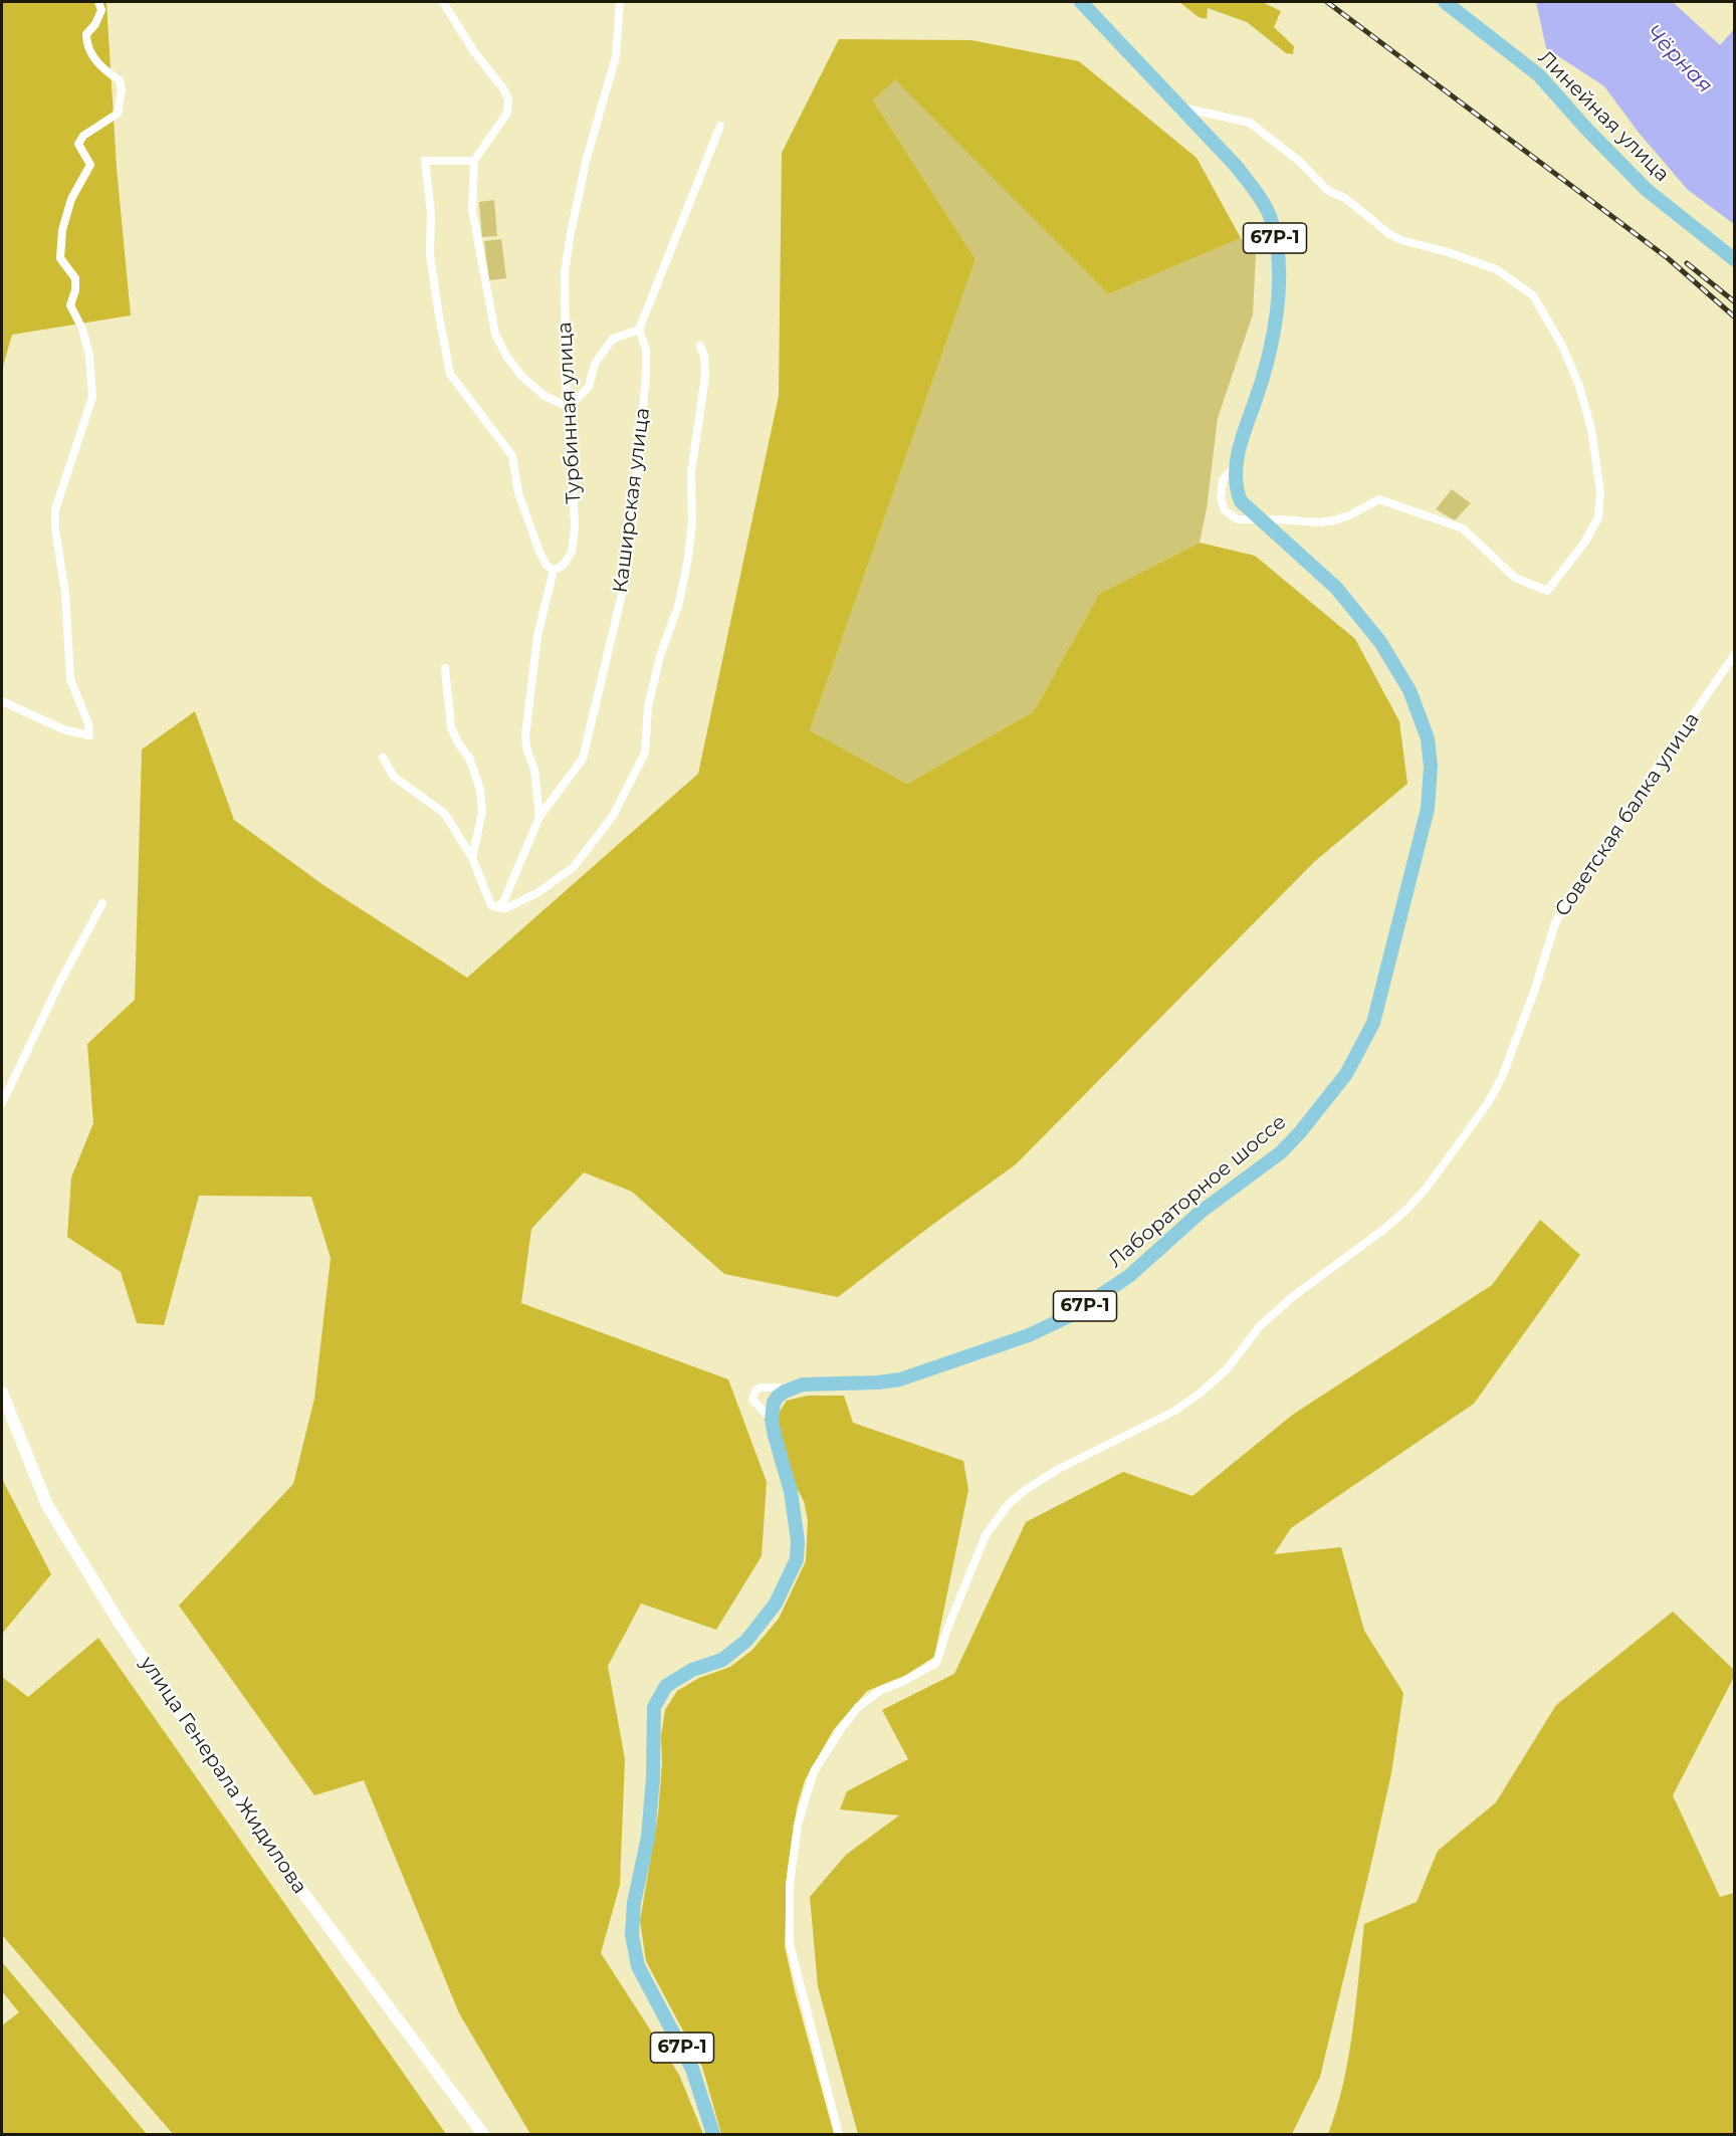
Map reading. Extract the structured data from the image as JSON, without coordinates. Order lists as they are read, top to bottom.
{
  "streets": {
    "main road": [
      "Линейная улица",
      "67Р-1",
      "Лабораторное шоссе",
      "улица Генерала Жидилова"
    ],
    "street": ["Турбинная улица", "Каширская улица", "Советская балка улица"]
  },
  "crossings": [
    ["67Р-1", "Лабораторное шоссе"],
    ["Турбинная улица", "Каширская улица"]
  ],
  "water": ["Чёрная"]
}
